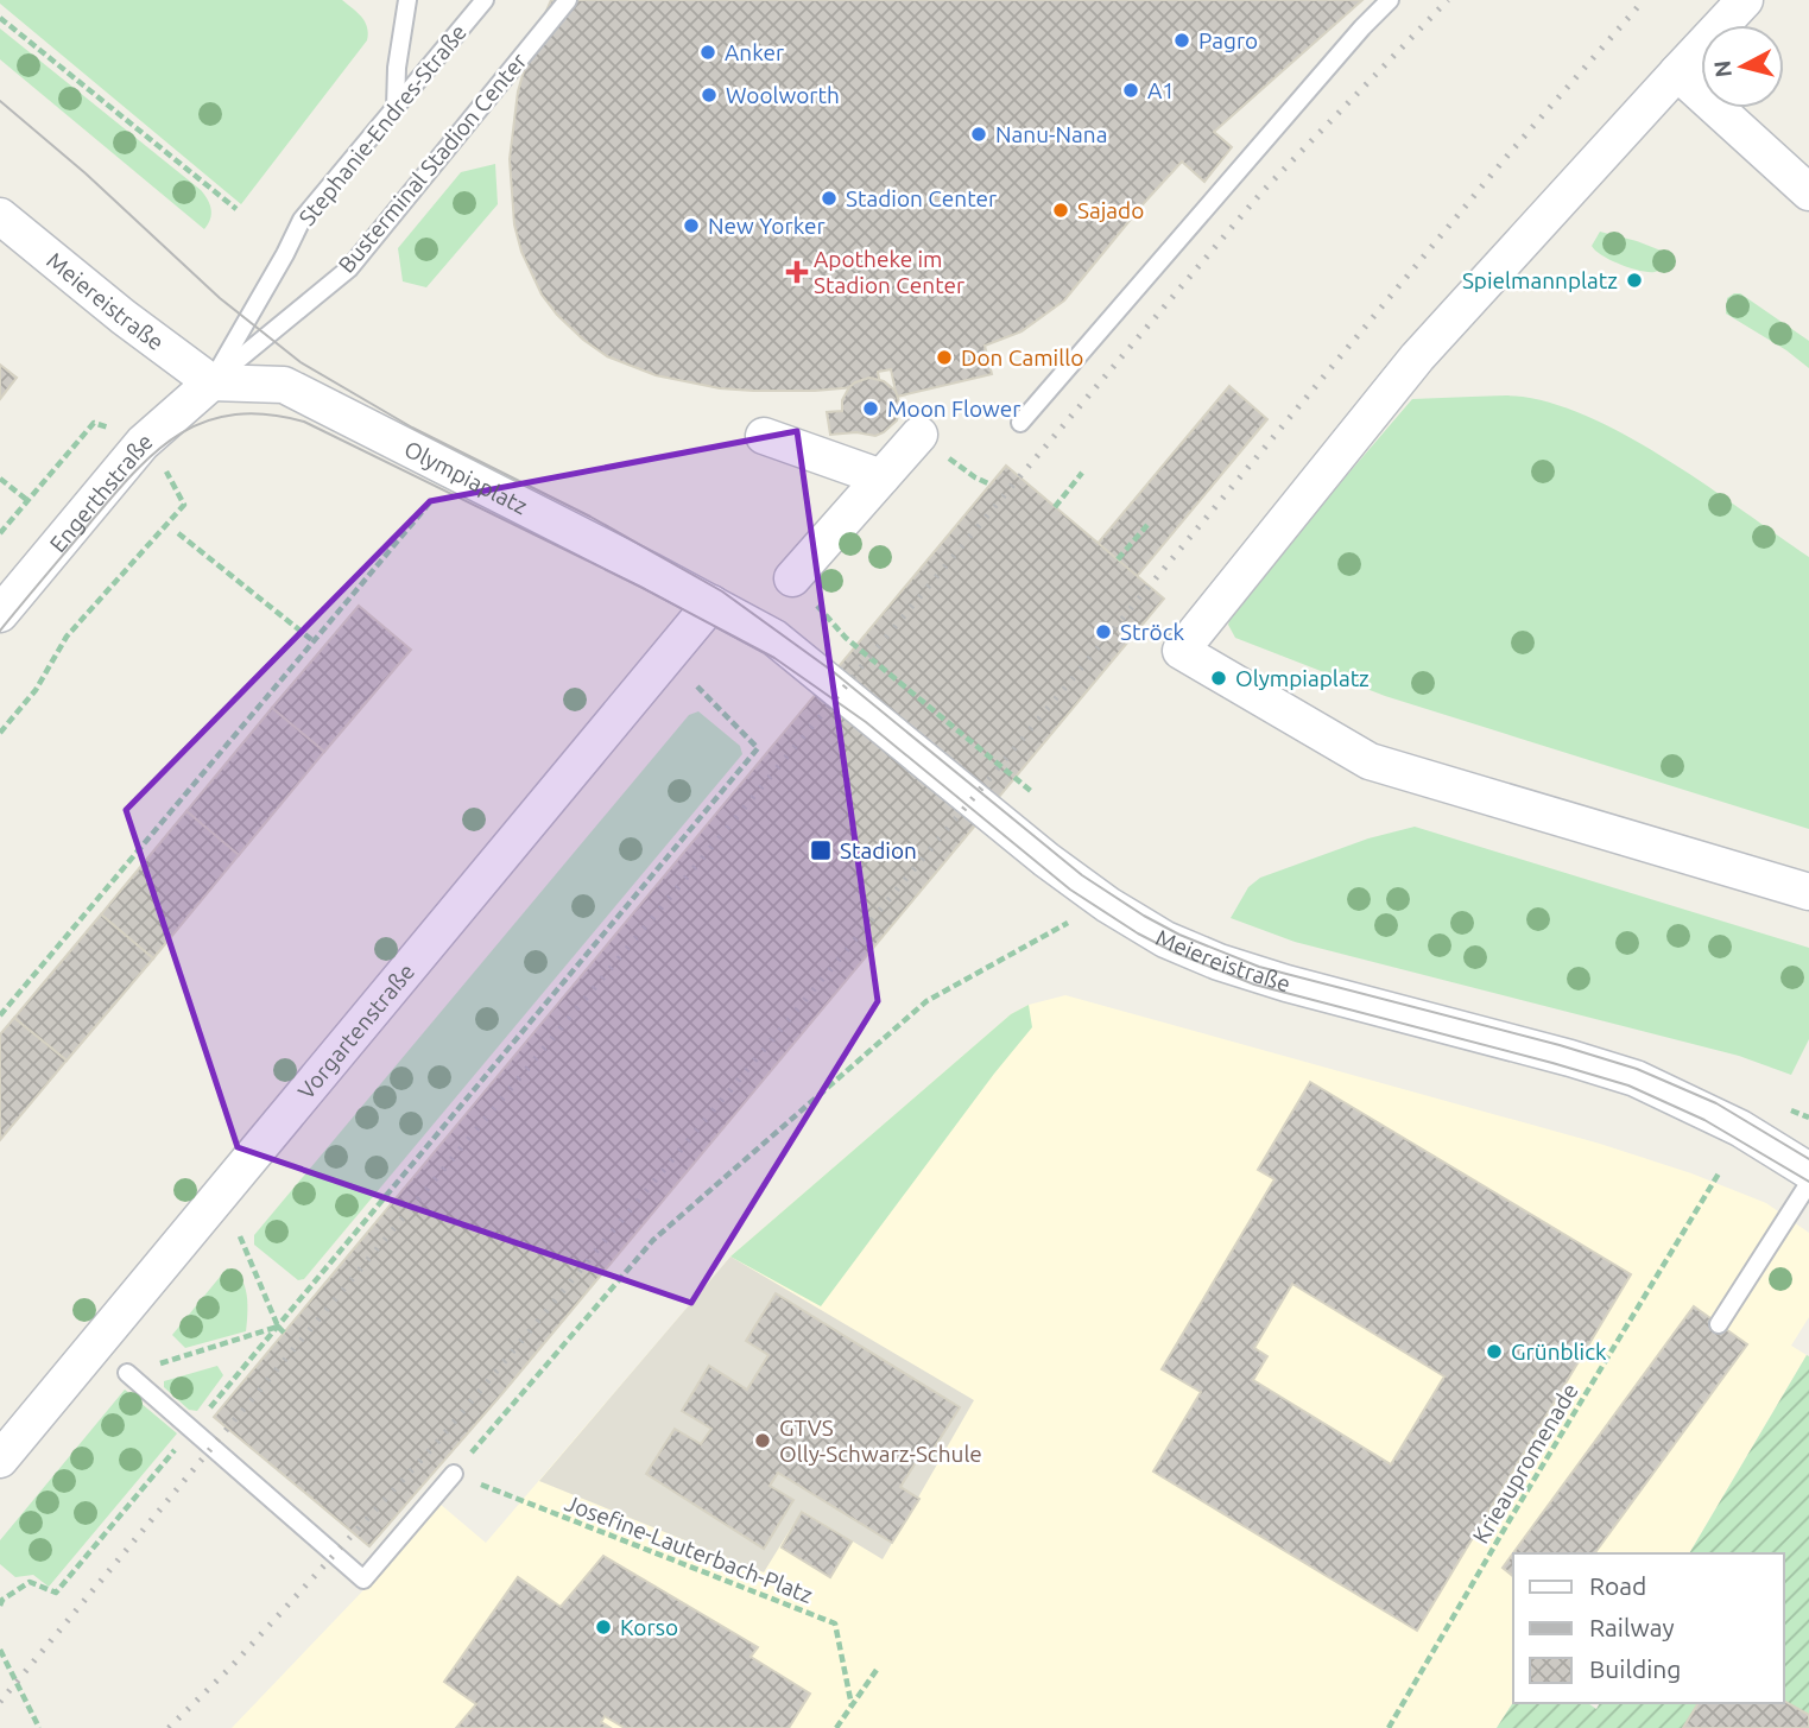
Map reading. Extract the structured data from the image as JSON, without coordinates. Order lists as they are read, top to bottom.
{
  "streets": {
    "street": [
      "Meiereistraße",
      "Olympiaplatz",
      "Engerthstraße",
      "Vorgartenstraße"
    ],
    "lane": ["Stephanie-Endres-Straße", "Busterminal Stadion Center"],
    "path": ["Krieaupromenade", "Josefine-Lauterbach-Platz"]
  },
  "crossings": [
    ["Stephanie-Endres-Straße", "Busterminal Stadion Center"],
    ["Stephanie-Endres-Straße", "Meiereistraße"],
    ["Stephanie-Endres-Straße", "Olympiaplatz"],
    ["Stephanie-Endres-Straße", "Engerthstraße"],
    ["Busterminal Stadion Center", "Meiereistraße"],
    ["Busterminal Stadion Center", "Olympiaplatz"],
    ["Busterminal Stadion Center", "Engerthstraße"],
    ["Meiereistraße", "Olympiaplatz"],
    ["Meiereistraße", "Engerthstraße"],
    ["Meiereistraße", "Vorgartenstraße"],
    ["Olympiaplatz", "Engerthstraße"],
    ["Olympiaplatz", "Vorgartenstraße"]
  ],
  "places": {
    "other": [
      "Pagro",
      "Anker",
      "A1",
      "Woolworth",
      "Nanu-Nana",
      "Stadion Center",
      "Sajado",
      "New Yorker",
      "Spielmannplatz",
      "Don Camillo",
      "Moon Flower",
      "Ströck",
      "Olympiaplatz",
      "Grünblick",
      "GTVS Olly-Schwarz-Schule",
      "Korso"
    ],
    "health": ["Apotheke im Stadion Center"],
    "transit": ["Stadion"]
  },
  "legend": ["Road", "Railway", "Building"],
  "north": "left"
}
